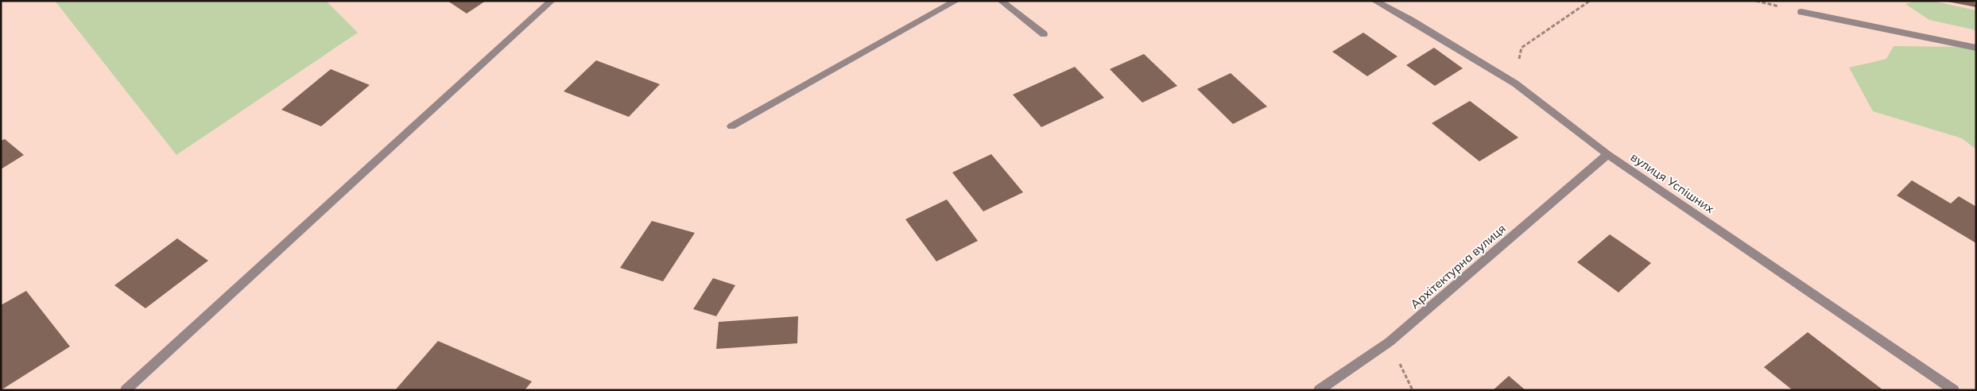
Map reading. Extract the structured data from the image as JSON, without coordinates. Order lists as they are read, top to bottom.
{
  "streets": {
    "street": ["вулиця Успішних", "Архітектурна вулиця"]
  },
  "crossings": [
    ["вулиця Успішних", "Архітектурна вулиця"]
  ]
}
